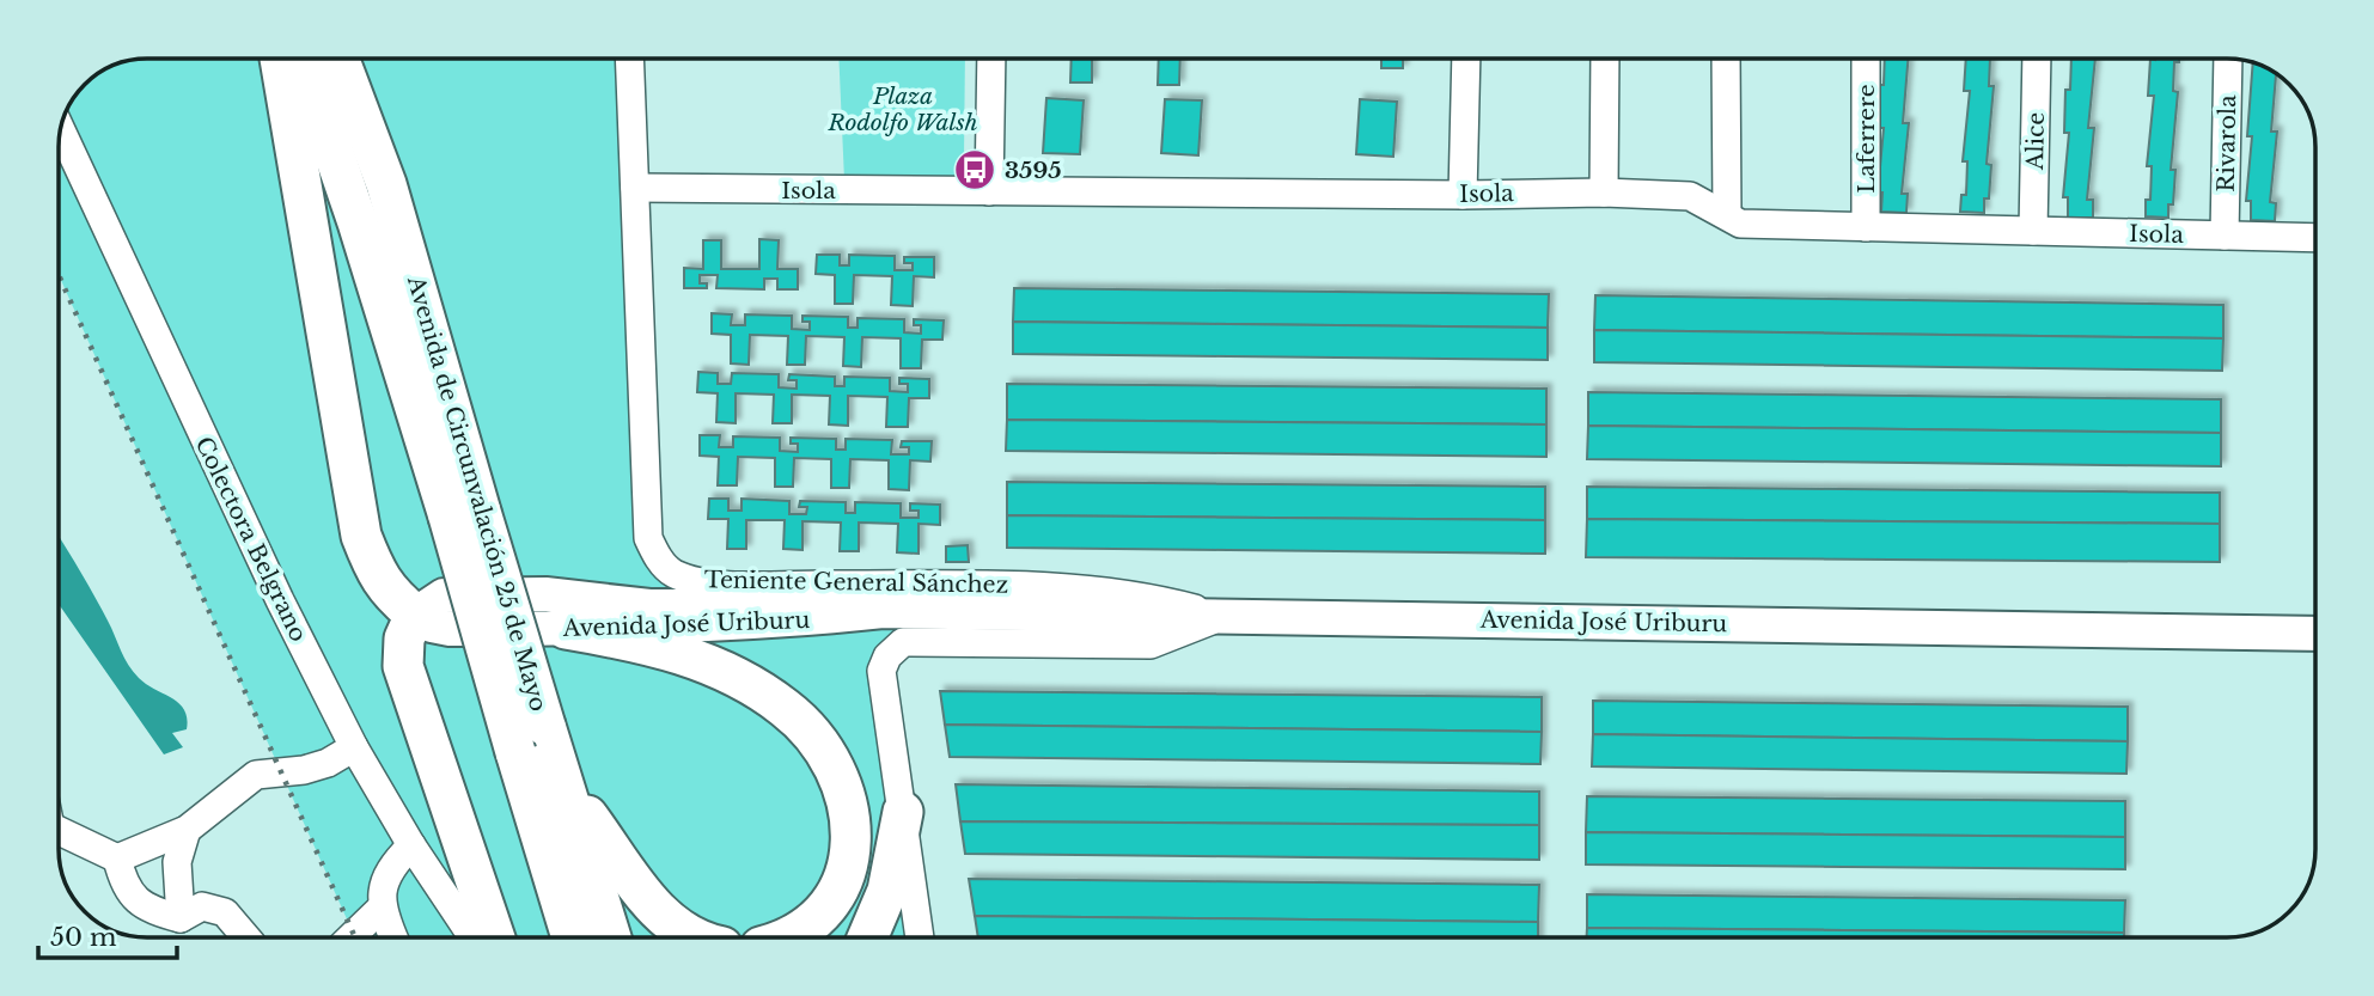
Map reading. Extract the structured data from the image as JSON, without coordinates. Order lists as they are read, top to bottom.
{
  "streets": {
    "highway": ["Avenida de Circunvalación 25 de Mayo"],
    "main road": ["Avenida José Uriburu"],
    "street": [
      "Laferrere",
      "Alice",
      "Rivarola",
      "Isola",
      "Colectora Belgrano",
      "Teniente General Sánchez"
    ]
  },
  "crossings": [
    ["Laferrere", "Isola"],
    ["Alice", "Isola"],
    ["Rivarola", "Isola"],
    ["Isola", "Teniente General Sánchez"],
    ["Teniente General Sánchez", "Avenida José Uriburu"]
  ],
  "parks": ["Plaza Rodolfo Walsh"],
  "places": {
    "bus stop": ["3595"]
  },
  "scale_bar": "50 m"
}
